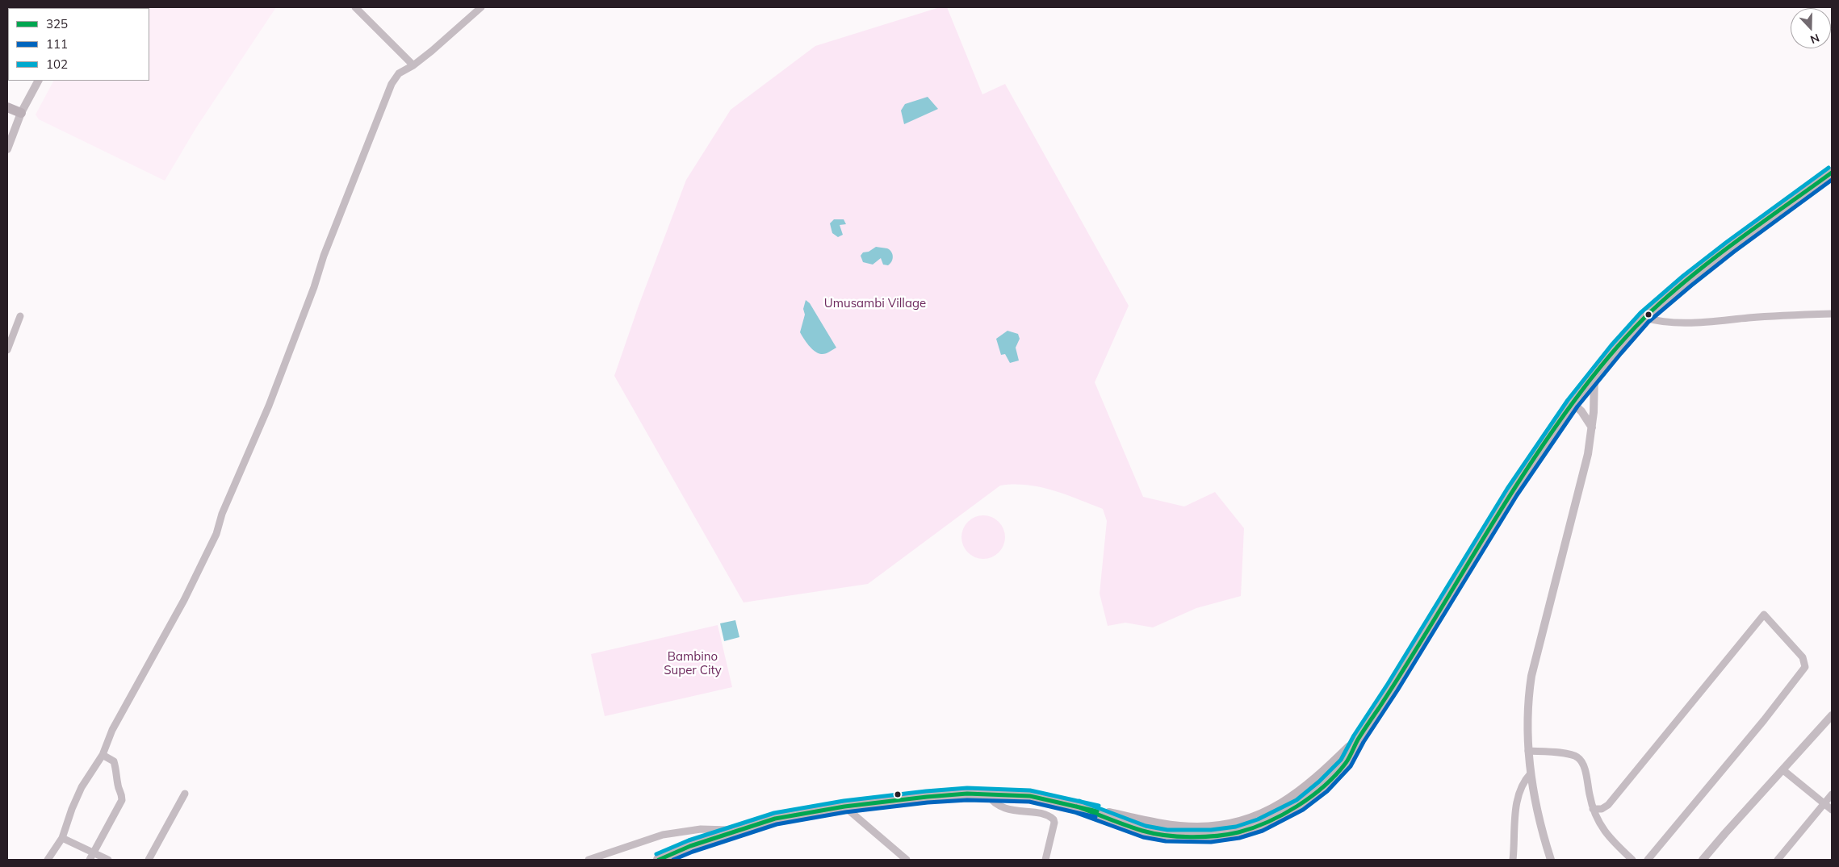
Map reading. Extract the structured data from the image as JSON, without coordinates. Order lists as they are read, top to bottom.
{
  "parks": ["Umusambi Village", "Bambino Super City"],
  "lines": ["transit line 102", "transit line 325", "transit line 111"],
  "legend": ["325", "111", "102"],
  "north": "bottom"
}
